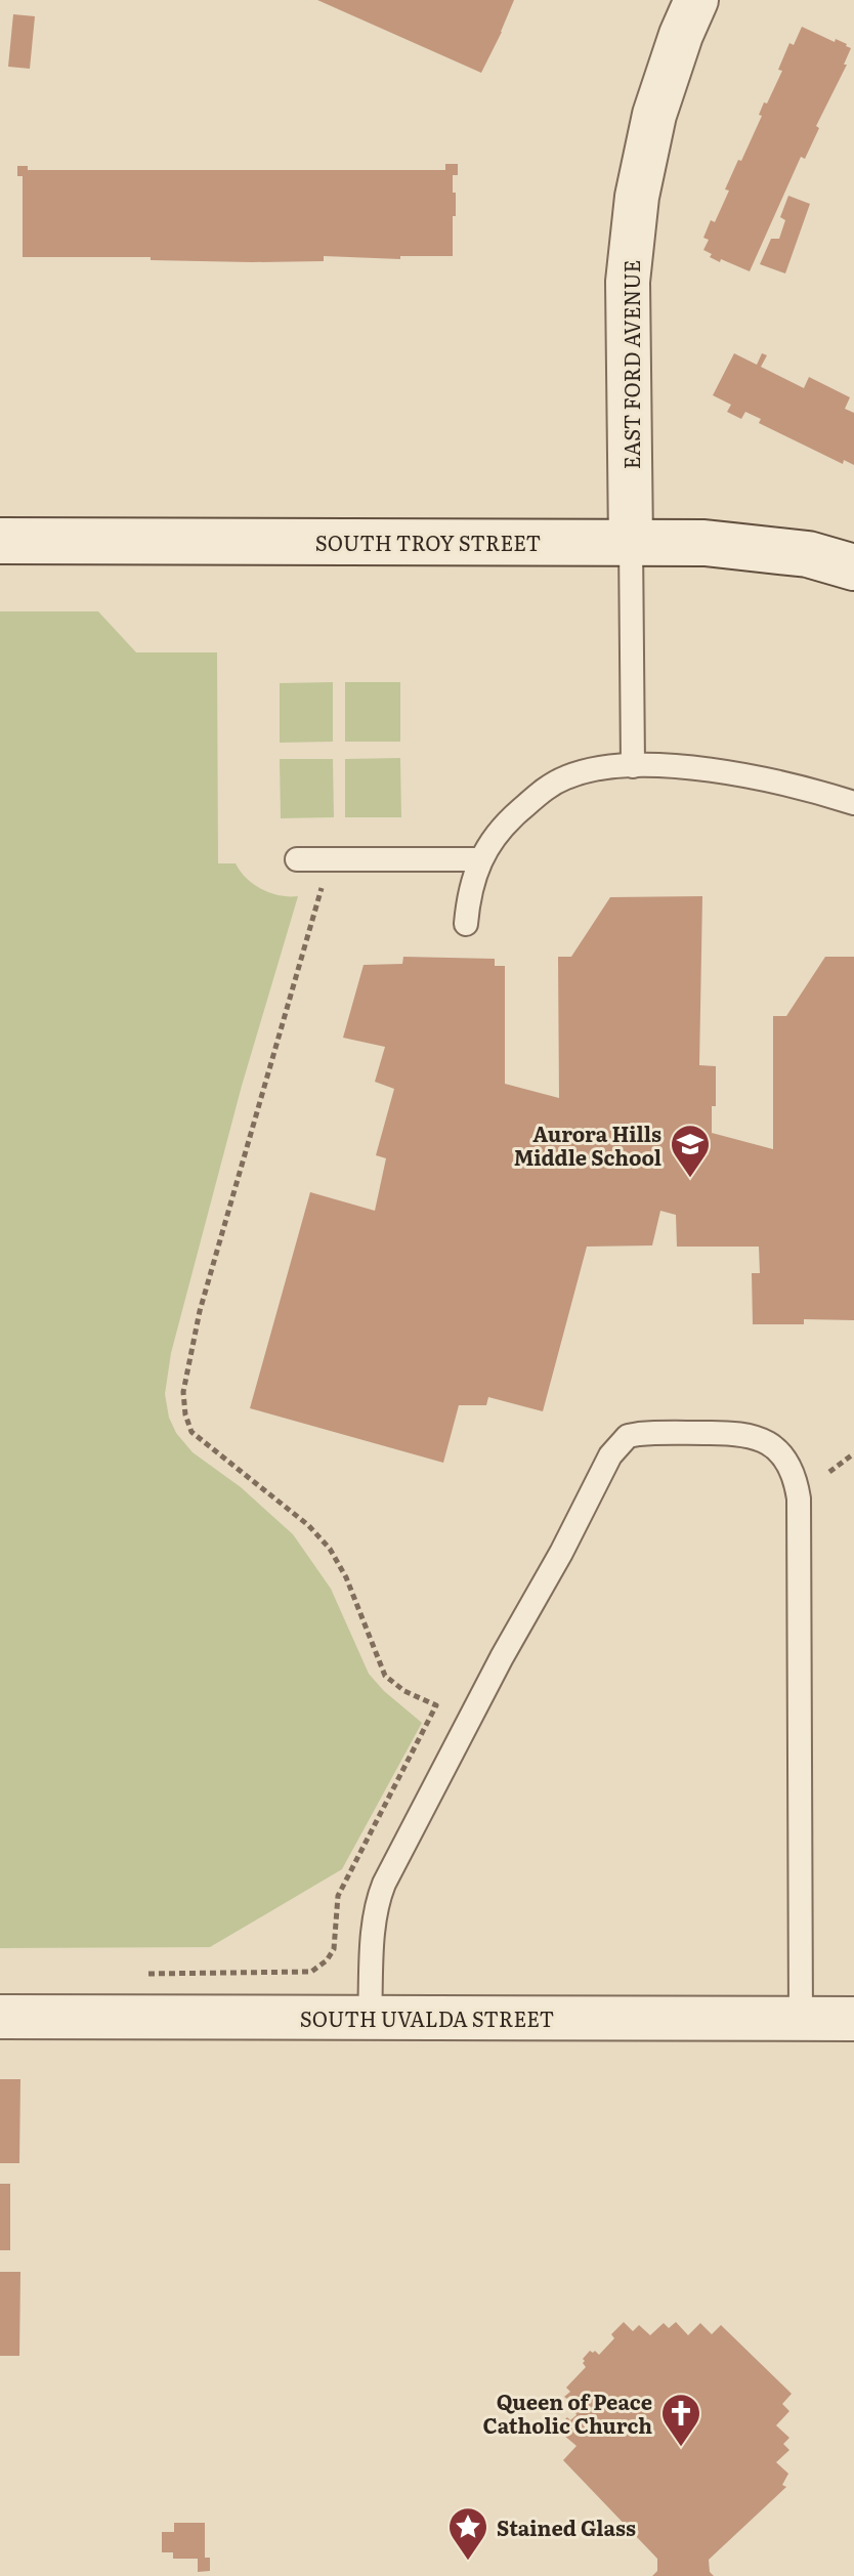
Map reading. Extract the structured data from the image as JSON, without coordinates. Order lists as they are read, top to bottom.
{
  "streets": {
    "street": ["EAST FORD AVENUE", "SOUTH TROY STREET", "SOUTH UVALDA STREET"]
  },
  "crossings": [
    ["EAST FORD AVENUE", "SOUTH TROY STREET"]
  ],
  "places": {
    "school or university": ["Aurora Hills Middle School"],
    "church": ["Queen of Peace Catholic Church"],
    "place": ["Stained Glass"]
  }
}
